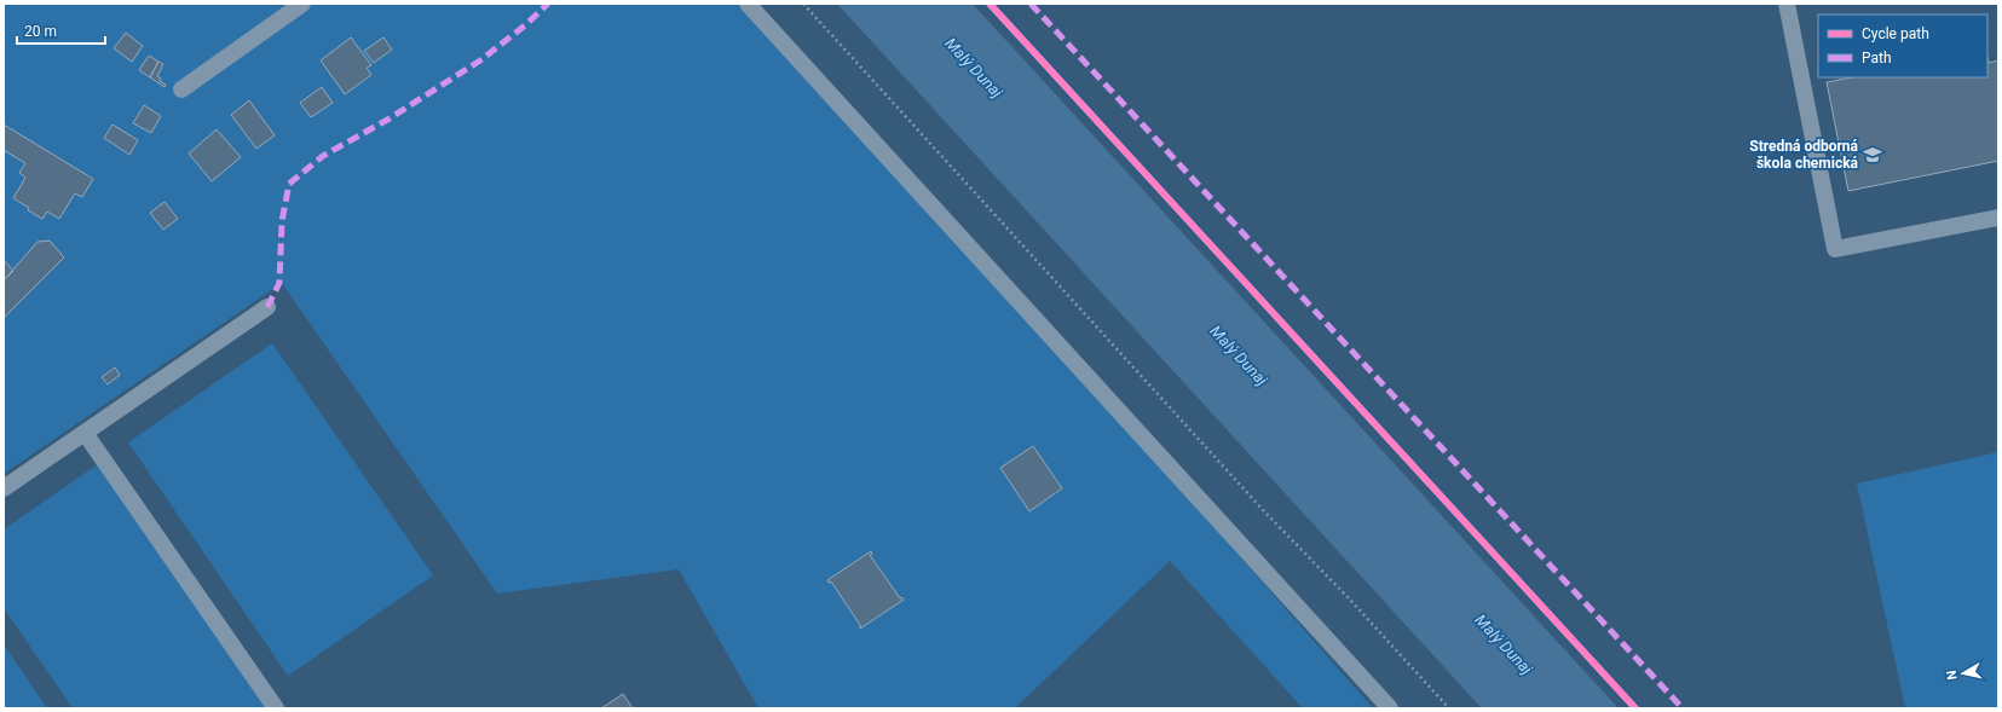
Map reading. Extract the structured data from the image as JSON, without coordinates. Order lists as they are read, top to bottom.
{
  "water": ["Malý Dunaj"],
  "places": {
    "school or university": ["Stredná odborná škola chemická"]
  },
  "legend": ["Cycle path", "Path"],
  "scale_bar": "20 m",
  "north": "left"
}
